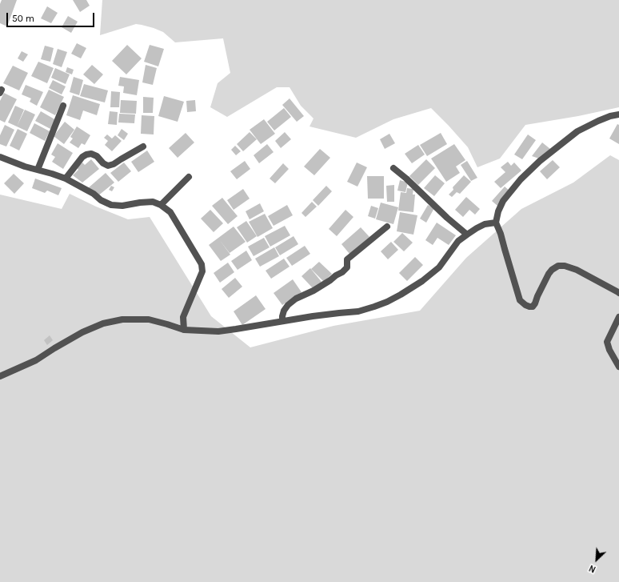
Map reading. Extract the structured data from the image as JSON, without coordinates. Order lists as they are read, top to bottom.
{
  "scale_bar": "50 m",
  "north": "bottom left"
}
